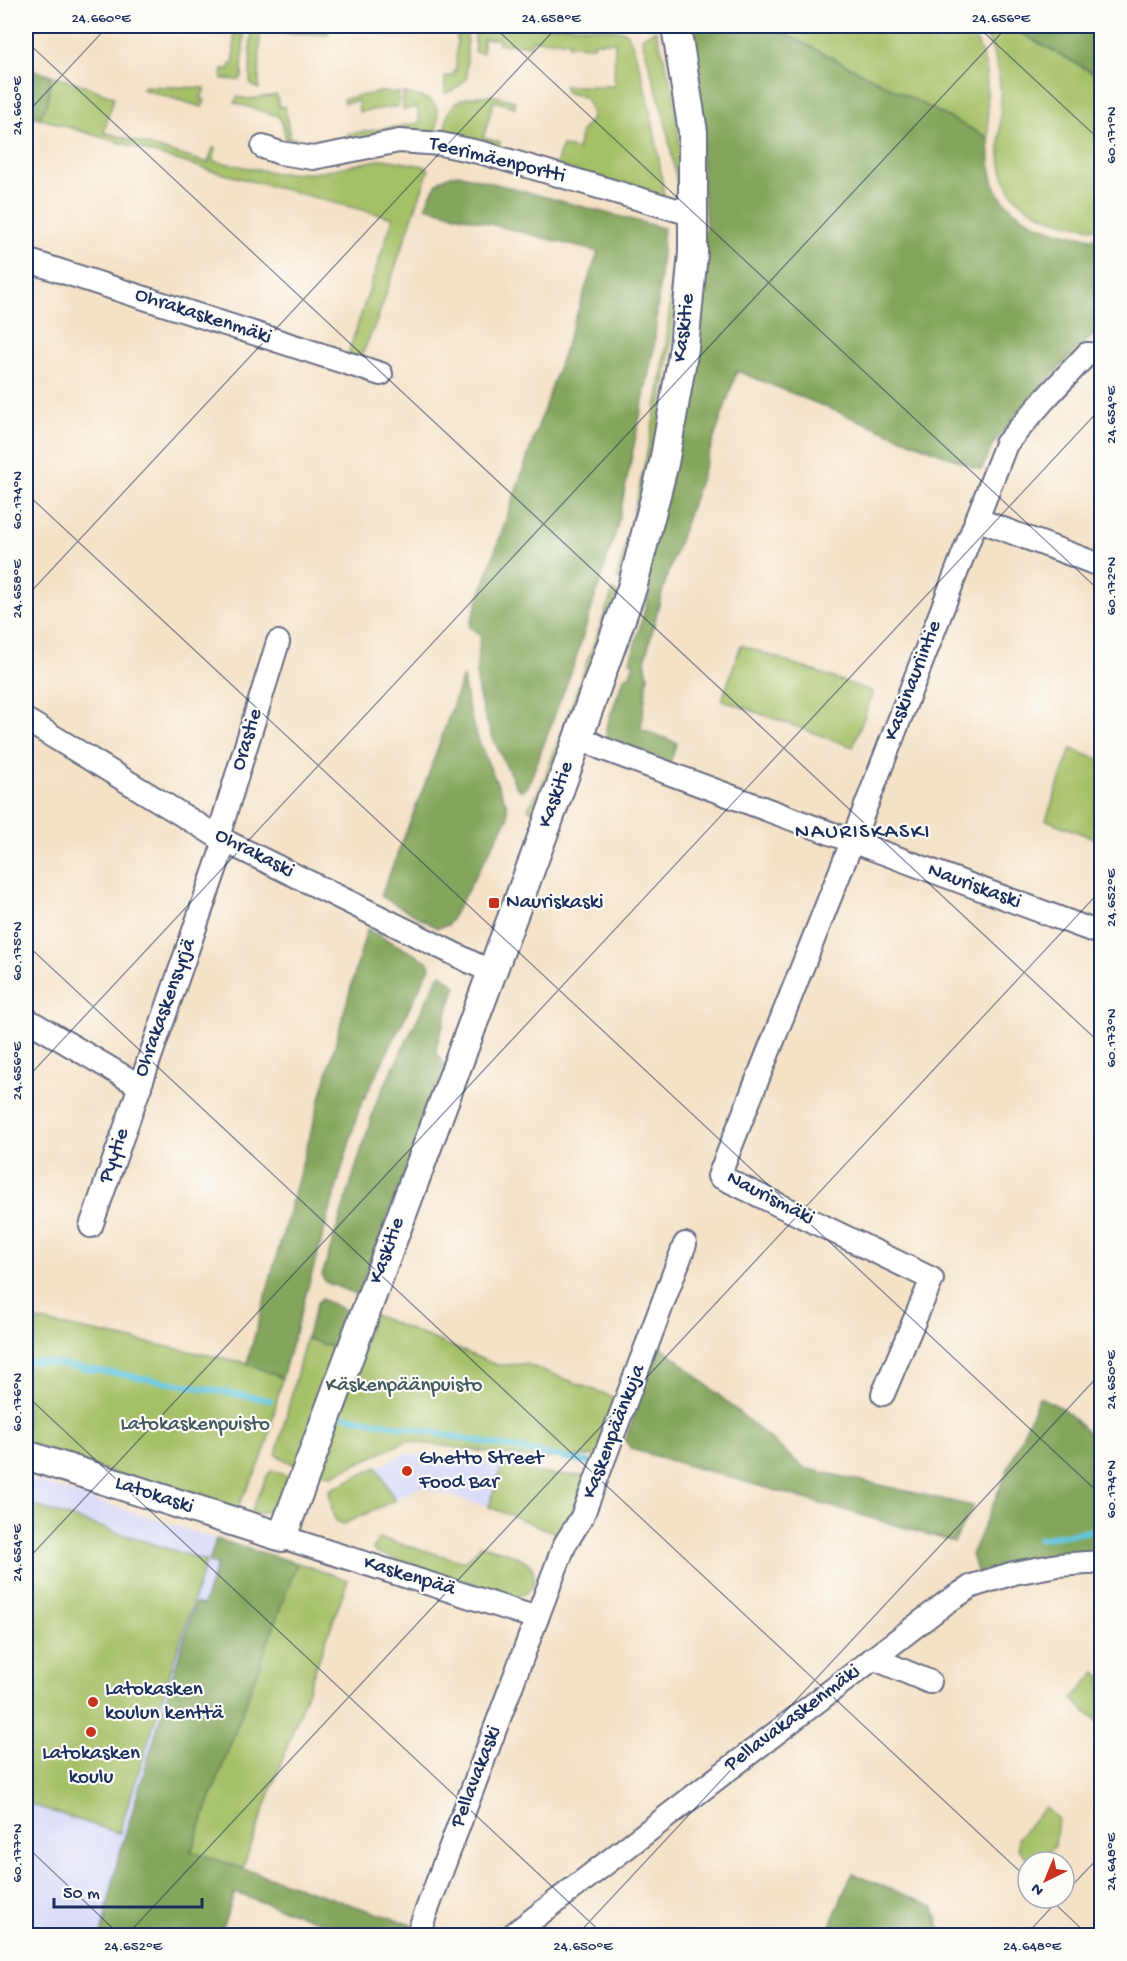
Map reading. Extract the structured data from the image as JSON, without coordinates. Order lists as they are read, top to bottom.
{
  "streets": {
    "street": [
      "Teerimäenportti",
      "Ohrakaskenmäki",
      "Kaskitie",
      "Kaskinauriintie",
      "Orastie",
      "Ohrakaski",
      "Nauriskaski",
      "Ohrakaskensyrjä",
      "Pyytie",
      "Naurismäki",
      "Kaskenpäänkuja",
      "Latokaski",
      "Kaskenpää",
      "Pellavakaskenmäki",
      "Pellavakaski"
    ]
  },
  "crossings": [
    ["Teerimäenportti", "Kaskitie"],
    ["Kaskitie", "Ohrakaski"],
    ["Kaskitie", "Nauriskaski"],
    ["Kaskitie", "Latokaski"],
    ["Kaskitie", "Kaskenpää"],
    ["Kaskinauriintie", "Nauriskaski"],
    ["Kaskinauriintie", "Naurismäki"],
    ["Orastie", "Ohrakaski"],
    ["Orastie", "Ohrakaskensyrjä"],
    ["Ohrakaski", "Ohrakaskensyrjä"],
    ["Nauriskaski", "Naurismäki"],
    ["Ohrakaskensyrjä", "Pyytie"],
    ["Kaskenpäänkuja", "Kaskenpää"],
    ["Kaskenpäänkuja", "Pellavakaski"],
    ["Latokaski", "Kaskenpää"],
    ["Kaskenpää", "Pellavakaski"]
  ],
  "districts": ["NAURISKASKI"],
  "parks": ["Käskenpäänpuisto", "Latokaskenpuisto"],
  "places": {
    "transit": ["Nauriskaski"],
    "other": ["Ghetto Street Food Bar", "Latokasken koulun kenttä", "Latokasken koulu"]
  },
  "scale_bar": "50 m",
  "north": "bottom left",
  "coordinates": [
    "24.660°E",
    "24.658°E",
    "24.656°E",
    "60.171°N",
    "24.654°E",
    "60.174°N",
    "60.172°N",
    "24.652°E",
    "60.175°N",
    "60.173°N",
    "24.650°E",
    "60.176°N",
    "60.177°N",
    "24.648°E"
  ]
}
